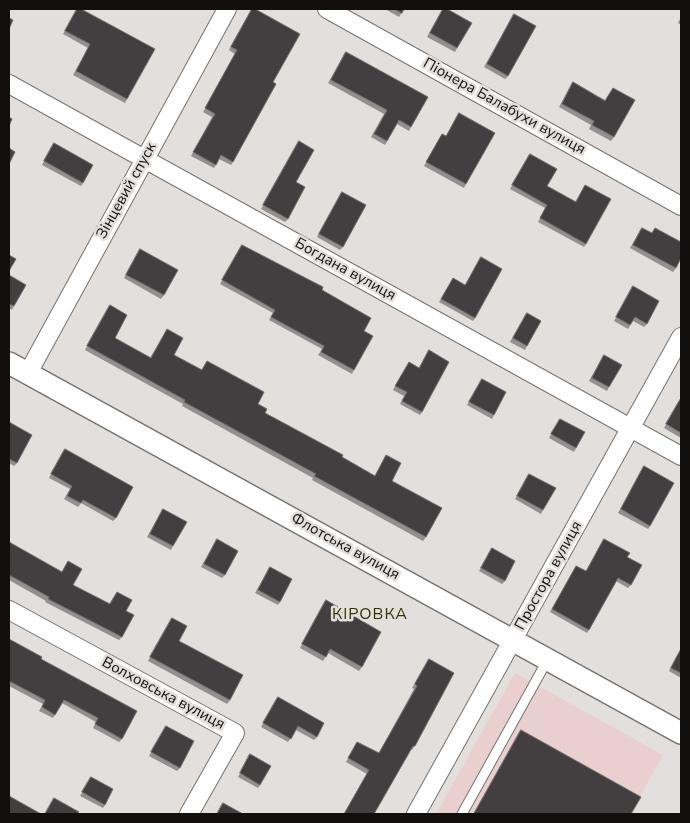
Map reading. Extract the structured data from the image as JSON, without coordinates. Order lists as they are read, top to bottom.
{
  "streets": {
    "street": [
      "Піонера Балабухи вулиця",
      "Зінцевий спуск",
      "Богдана вулиця",
      "Флотська вулиця",
      "Простора вулиця",
      "Волховська вулиця"
    ]
  },
  "crossings": [
    ["Зінцевий спуск", "Богдана вулиця"],
    ["Зінцевий спуск", "Флотська вулиця"],
    ["Богдана вулиця", "Простора вулиця"],
    ["Флотська вулиця", "Простора вулиця"]
  ],
  "districts": ["КІРОВКА"]
}
